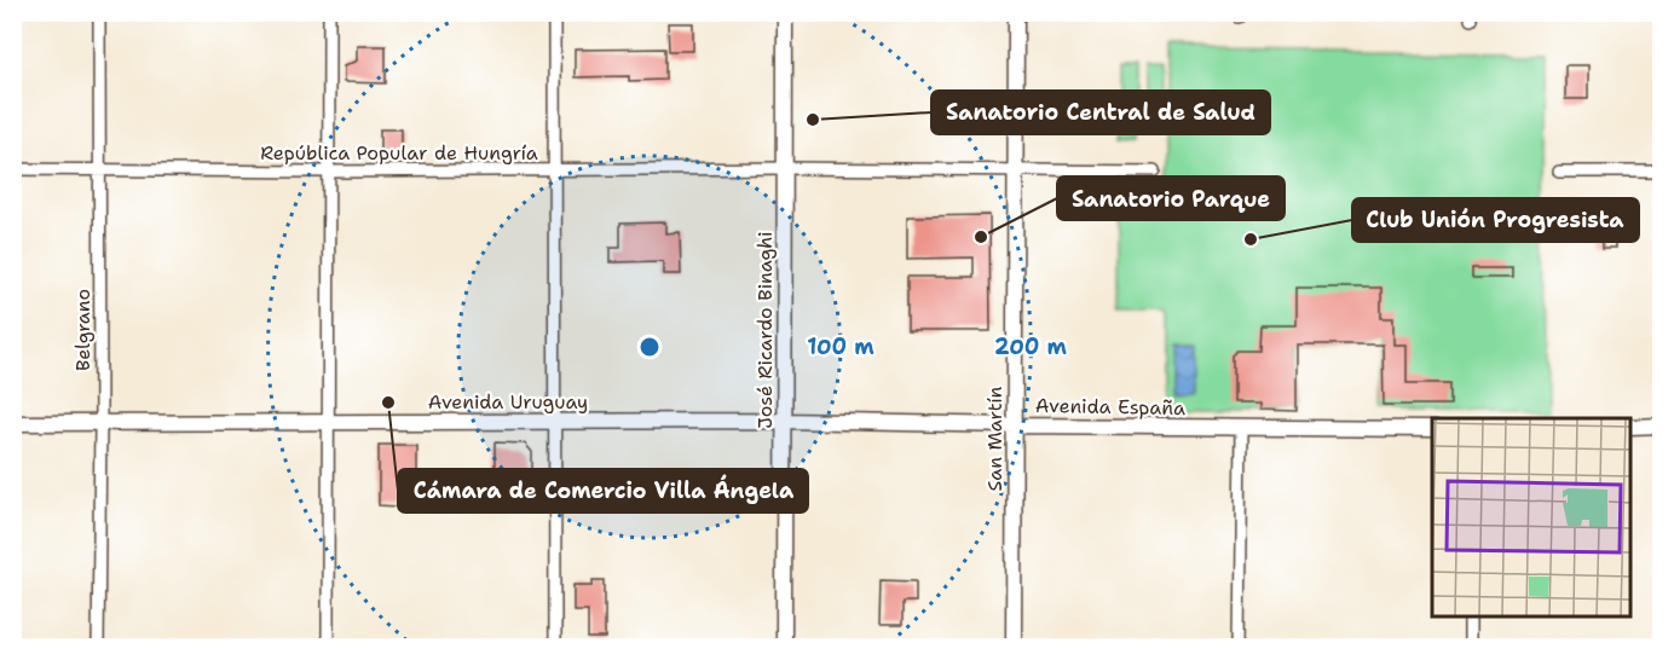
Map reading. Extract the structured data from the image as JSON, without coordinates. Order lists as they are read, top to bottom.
{
  "streets": {
    "street": [
      "República Popular de Hungría",
      "Belgrano",
      "José Ricardo Binaghi",
      "Avenida Uruguay",
      "Avenida España",
      "San Martín"
    ]
  },
  "crossings": [
    ["República Popular de Hungría", "Belgrano"],
    ["República Popular de Hungría", "José Ricardo Binaghi"],
    ["República Popular de Hungría", "San Martín"],
    ["Belgrano", "Avenida Uruguay"],
    ["José Ricardo Binaghi", "Avenida Uruguay"],
    ["José Ricardo Binaghi", "Avenida España"],
    ["Avenida Uruguay", "Avenida España"],
    ["Avenida España", "San Martín"]
  ],
  "places": [
    "Sanatorio Central de Salud",
    "Sanatorio Parque",
    "Club Unión Progresista",
    "Cámara de Comercio Villa Ángela"
  ],
  "rings": ["100 m", "200 m"]
}
